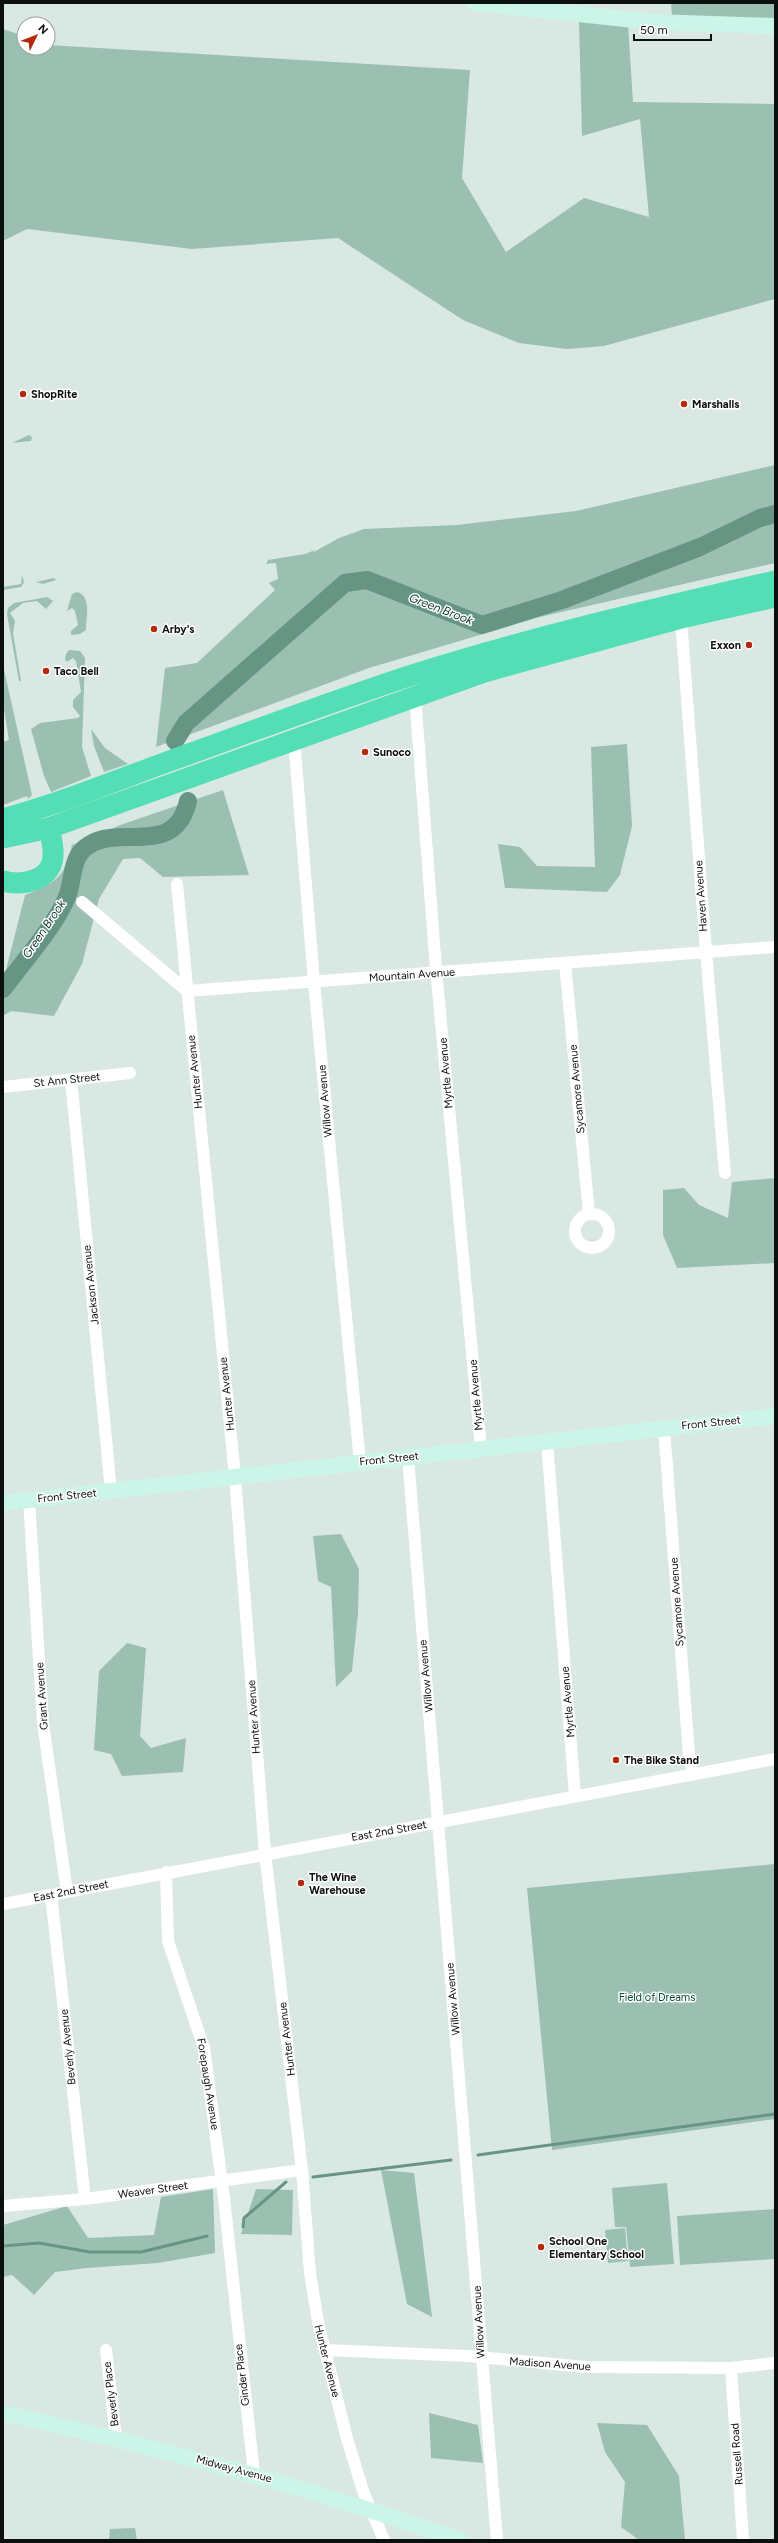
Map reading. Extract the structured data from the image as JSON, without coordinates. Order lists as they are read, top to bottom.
{
  "streets": {
    "street": [
      "Haven Avenue",
      "Mountain Avenue",
      "Hunter Avenue",
      "Myrtle Avenue",
      "St Ann Street",
      "Sycamore Avenue",
      "Willow Avenue",
      "Jackson Avenue",
      "Front Street",
      "Grant Avenue",
      "East 2nd Street",
      "Beverly Avenue",
      "Forepaugh Avenue",
      "Weaver Street",
      "Madison Avenue",
      "Ginder Place",
      "Beverly Place",
      "Russell Road",
      "Midway Avenue"
    ]
  },
  "crossings": [
    ["Haven Avenue", "Mountain Avenue"],
    ["Mountain Avenue", "Hunter Avenue"],
    ["Mountain Avenue", "Myrtle Avenue"],
    ["Mountain Avenue", "Sycamore Avenue"],
    ["Mountain Avenue", "Willow Avenue"],
    ["Hunter Avenue", "Front Street"],
    ["Hunter Avenue", "East 2nd Street"],
    ["Hunter Avenue", "Weaver Street"],
    ["Hunter Avenue", "Madison Avenue"],
    ["Hunter Avenue", "Midway Avenue"],
    ["Myrtle Avenue", "Front Street"],
    ["Myrtle Avenue", "East 2nd Street"],
    ["St Ann Street", "Jackson Avenue"],
    ["Sycamore Avenue", "Front Street"],
    ["Sycamore Avenue", "East 2nd Street"],
    ["Willow Avenue", "Front Street"],
    ["Willow Avenue", "East 2nd Street"],
    ["Willow Avenue", "Madison Avenue"],
    ["Jackson Avenue", "Front Street"],
    ["Front Street", "Grant Avenue"],
    ["Grant Avenue", "East 2nd Street"],
    ["East 2nd Street", "Beverly Avenue"],
    ["East 2nd Street", "Forepaugh Avenue"],
    ["Beverly Avenue", "Weaver Street"],
    ["Forepaugh Avenue", "Weaver Street"],
    ["Forepaugh Avenue", "Ginder Place"],
    ["Madison Avenue", "Russell Road"],
    ["Ginder Place", "Midway Avenue"],
    ["Beverly Place", "Midway Avenue"]
  ],
  "water": ["Green Brook"],
  "parks": ["Field of Dreams"],
  "places": [
    "ShopRite",
    "Marshalls",
    "Arby's",
    "Exxon",
    "Taco Bell",
    "Sunoco",
    "The Bike Stand",
    "The Wine Warehouse",
    "School One Elementary School"
  ],
  "scale_bar": "50 m",
  "north": "top right"
}
